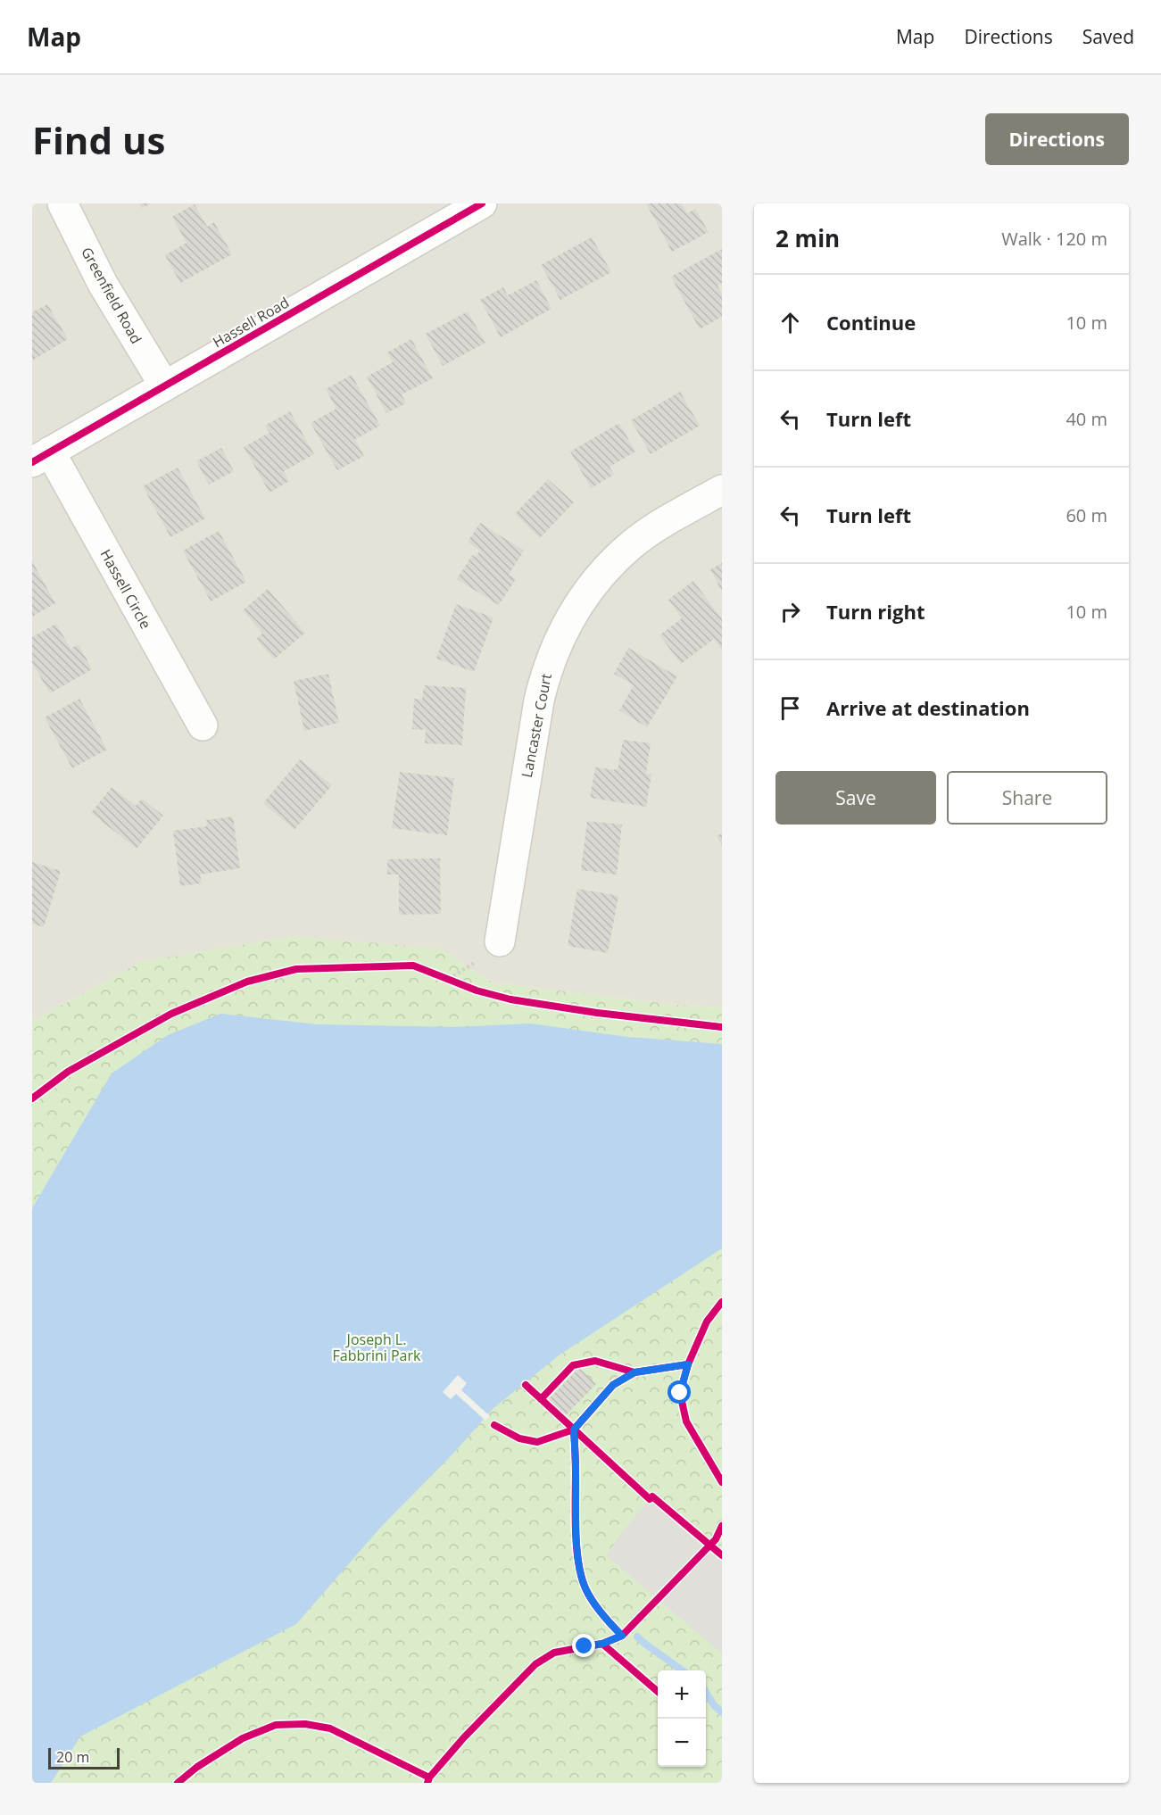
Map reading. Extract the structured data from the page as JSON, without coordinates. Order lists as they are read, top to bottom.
{
  "streets": {
    "street": [
      "Greenfield Road",
      "Hassell Road",
      "Hassell Circle",
      "Lancaster Court"
    ]
  },
  "crossings": [
    ["Greenfield Road", "Hassell Road"],
    ["Hassell Road", "Hassell Circle"]
  ],
  "parks": ["Joseph L. Fabbrini Park"],
  "scale_bar": "20 m",
  "page": {
    "header": "Map",
    "nav": ["Map", "Directions", "Saved"],
    "buttons": [
      "Directions",
      ["Save", "Share"]
    ],
    "title": "Find us",
    "heading": ["2 min", "Walk · 120 m"],
    "list": [
      ["Continue", "10 m"],
      ["Turn left", "40 m"],
      ["Turn left", "60 m"],
      ["Turn right", "10 m"],
      "Arrive at destination"
    ],
    "map_buttons": ["+", "−"],
    "scale": "20 m"
  }
}
